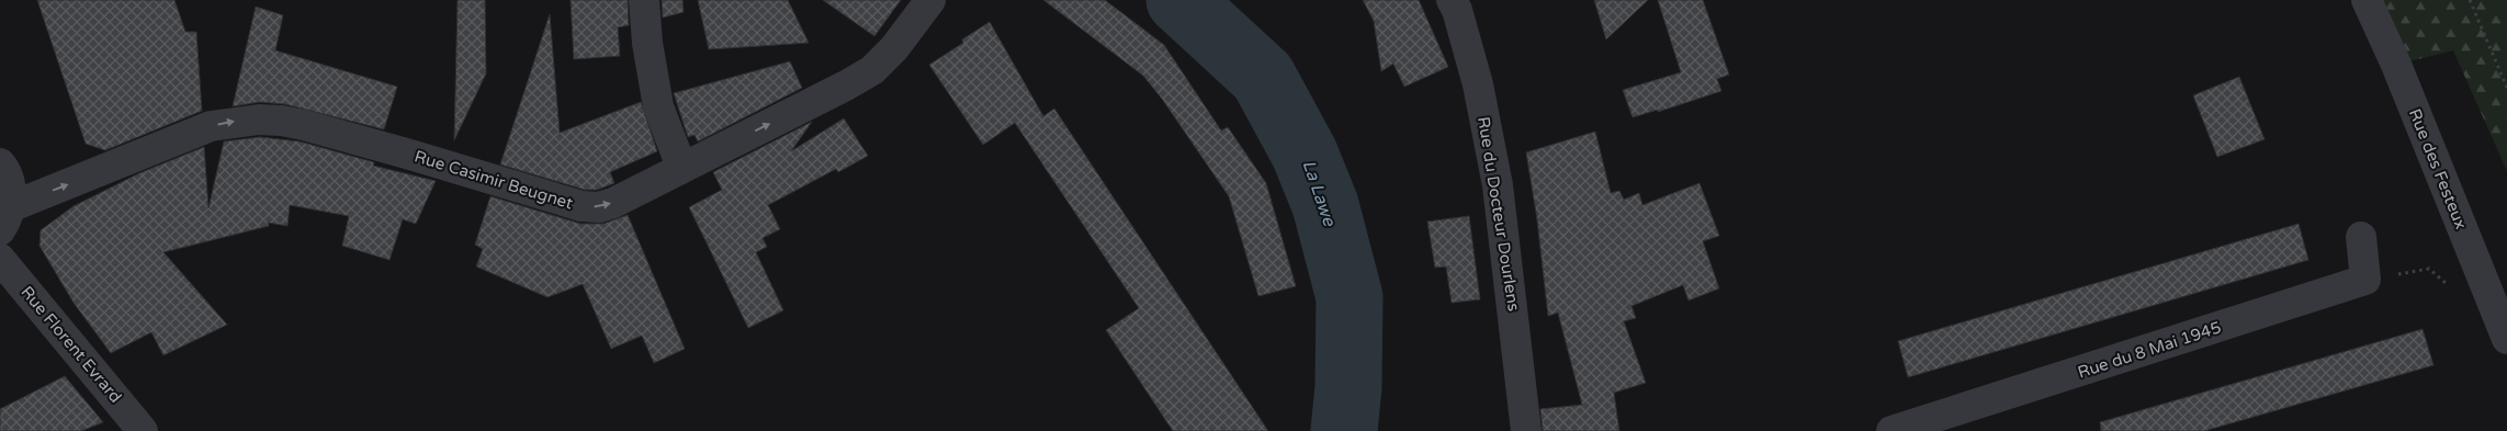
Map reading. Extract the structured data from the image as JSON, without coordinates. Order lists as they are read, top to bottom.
{
  "streets": {
    "street": [
      "Rue des Festeux",
      "Rue Casimir Beugnet",
      "Rue du Docteur Dourlens",
      "Rue Florent Evrard",
      "Rue du 8 Mai 1945"
    ]
  },
  "one_way": ["Rue Casimir Beugnet"],
  "water": ["La Lawe"]
}
